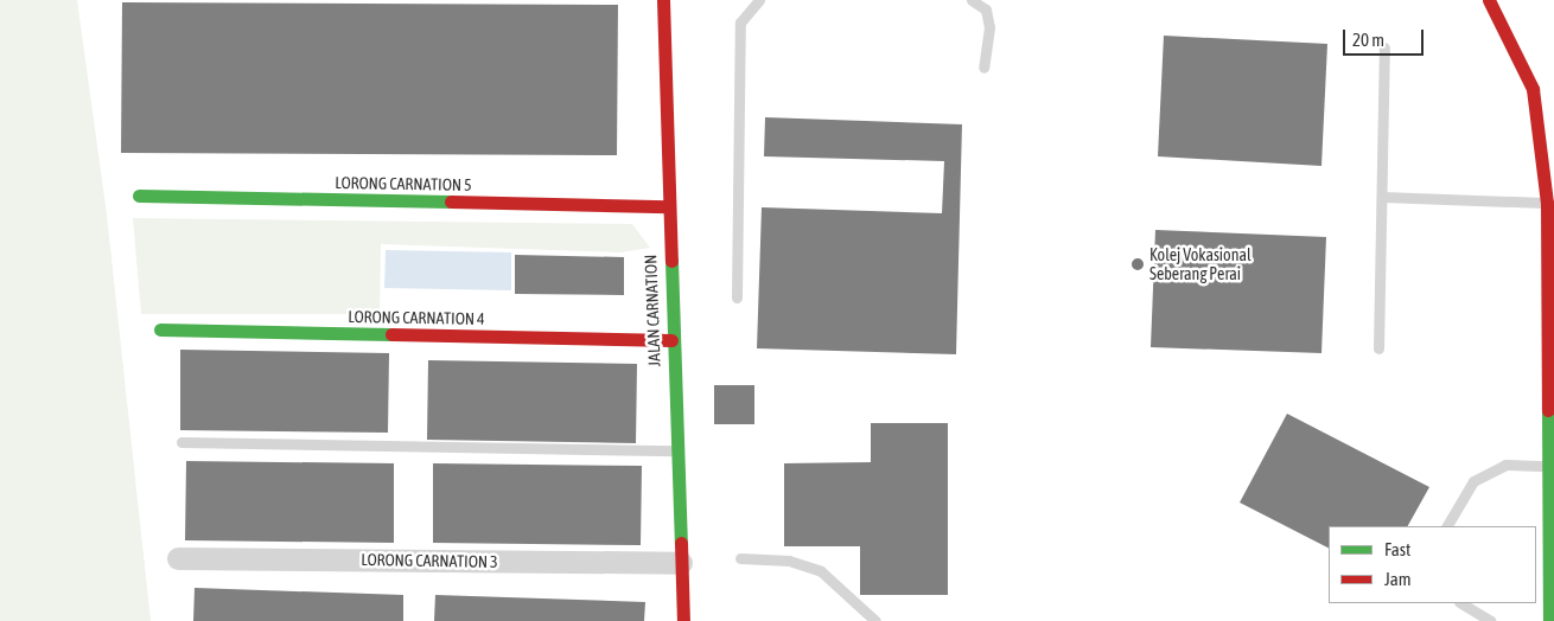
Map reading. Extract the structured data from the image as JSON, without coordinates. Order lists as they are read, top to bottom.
{
  "streets": {
    "street": [
      "LORONG CARNATION 5",
      "JALAN CARNATION",
      "LORONG CARNATION 4",
      "LORONG CARNATION 3"
    ]
  },
  "crossings": [
    ["LORONG CARNATION 5", "JALAN CARNATION"],
    ["JALAN CARNATION", "LORONG CARNATION 4"],
    ["JALAN CARNATION", "LORONG CARNATION 3"]
  ],
  "places": ["Kolej Vokasional Seberang Perai"],
  "legend": ["Fast", "Jam"],
  "scale_bar": "20 m"
}
